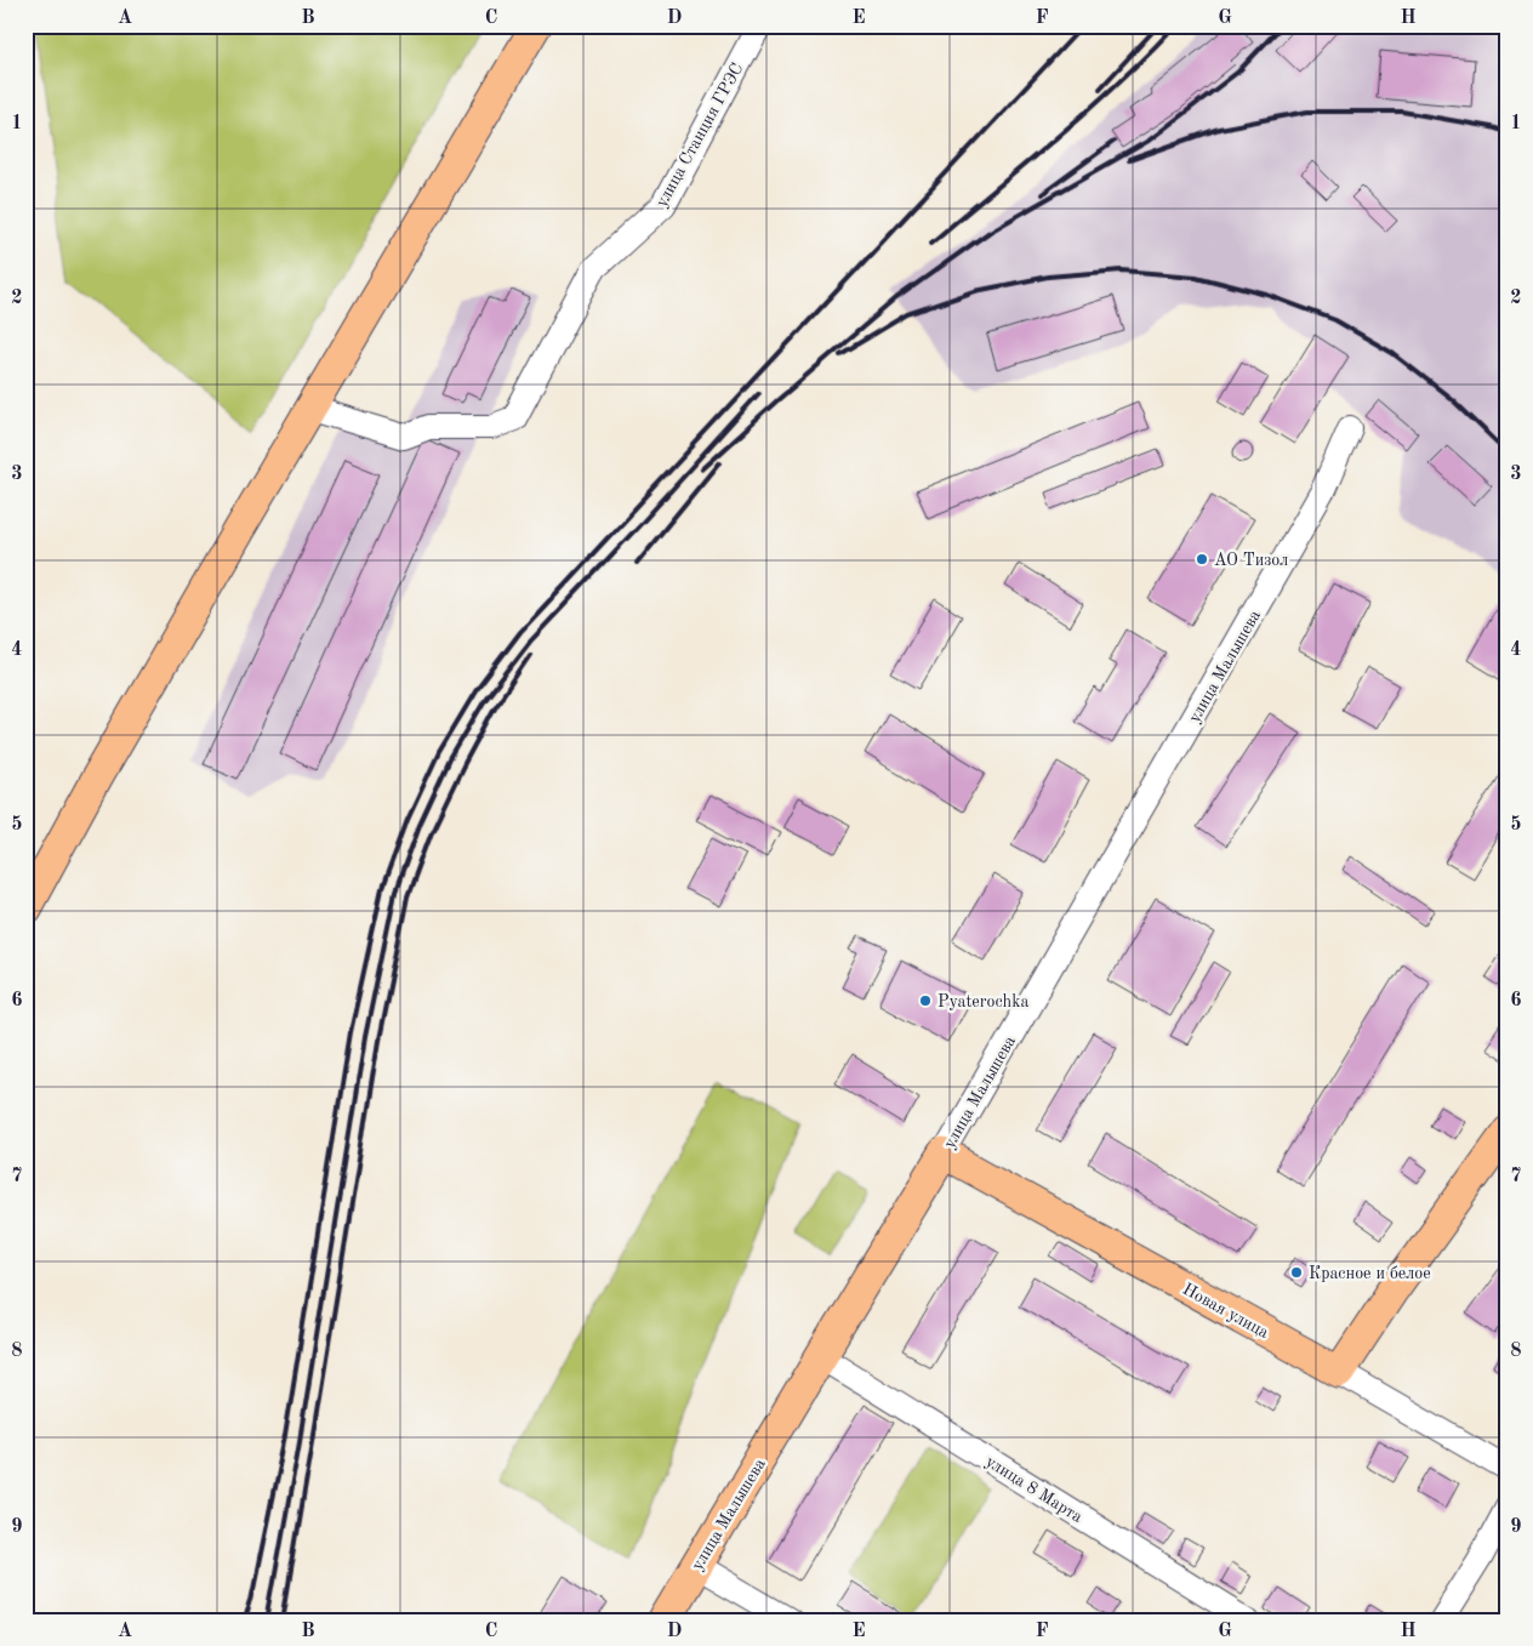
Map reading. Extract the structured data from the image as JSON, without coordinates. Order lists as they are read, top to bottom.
{
  "streets": {
    "main road": ["улица Малышева", "Новая улица"],
    "street": ["улица Станция ГРЭС", "улица 8 Марта"]
  },
  "crossings": [
    ["улица Малышева", "Новая улица"],
    ["улица Малышева", "улица 8 Марта"]
  ],
  "places": ["АО Тизол", "Pyaterochka", "Красное и белое"],
  "grid": {
    "columns": [
      "A",
      "B",
      "C",
      "D",
      "E",
      "F",
      "G",
      "H"
    ],
    "rows": [
      "1",
      "2",
      "3",
      "4",
      "5",
      "6",
      "7",
      "8",
      "9"
    ]
  }
}
